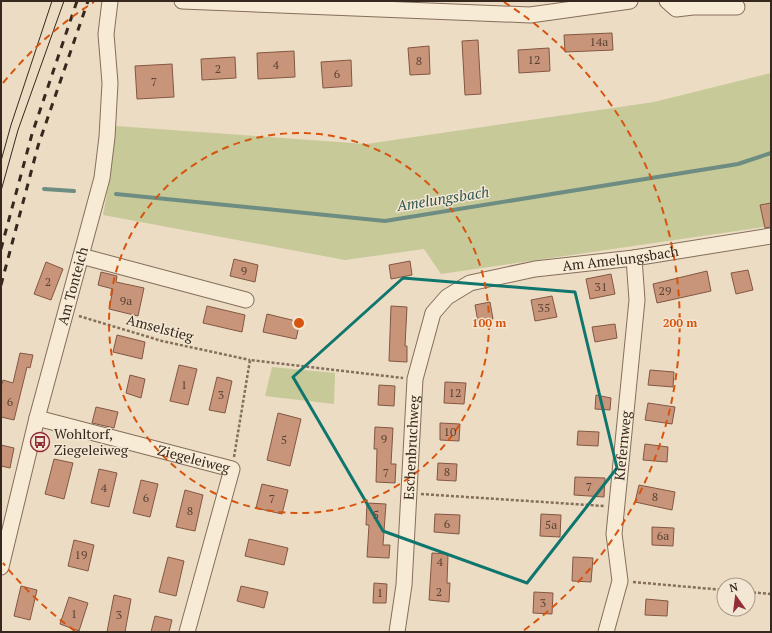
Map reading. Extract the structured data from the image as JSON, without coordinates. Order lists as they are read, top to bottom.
{
  "streets": {
    "street": [
      "Am Amelungsbach",
      "Am Tonteich",
      "Kiefernweg",
      "Eschenbruchweg",
      "Ziegeleiweg"
    ],
    "path": ["Amselstieg"]
  },
  "crossings": [
    ["Am Amelungsbach", "Kiefernweg"],
    ["Am Amelungsbach", "Eschenbruchweg"],
    ["Am Tonteich", "Amselstieg"],
    ["Am Tonteich", "Ziegeleiweg"],
    ["Amselstieg", "Eschenbruchweg"]
  ],
  "water": ["Amelungsbach"],
  "places": {
    "bus stop": ["Wohltorf, Ziegeleiweg"]
  },
  "house_numbers": [
    "14a",
    "12",
    "8",
    "4",
    "2",
    "6",
    "7",
    "9",
    "2",
    "31",
    "29",
    "9a",
    "35",
    "1",
    "12",
    "3",
    "6",
    "10",
    "9",
    "5",
    "8",
    "7",
    "7",
    "4",
    "8",
    "6",
    "7",
    "8",
    "5",
    "6",
    "5a",
    "6a",
    "19",
    "4",
    "2",
    "1",
    "3",
    "1",
    "3"
  ],
  "north": "top",
  "rings": ["100 m", "200 m"]
}
